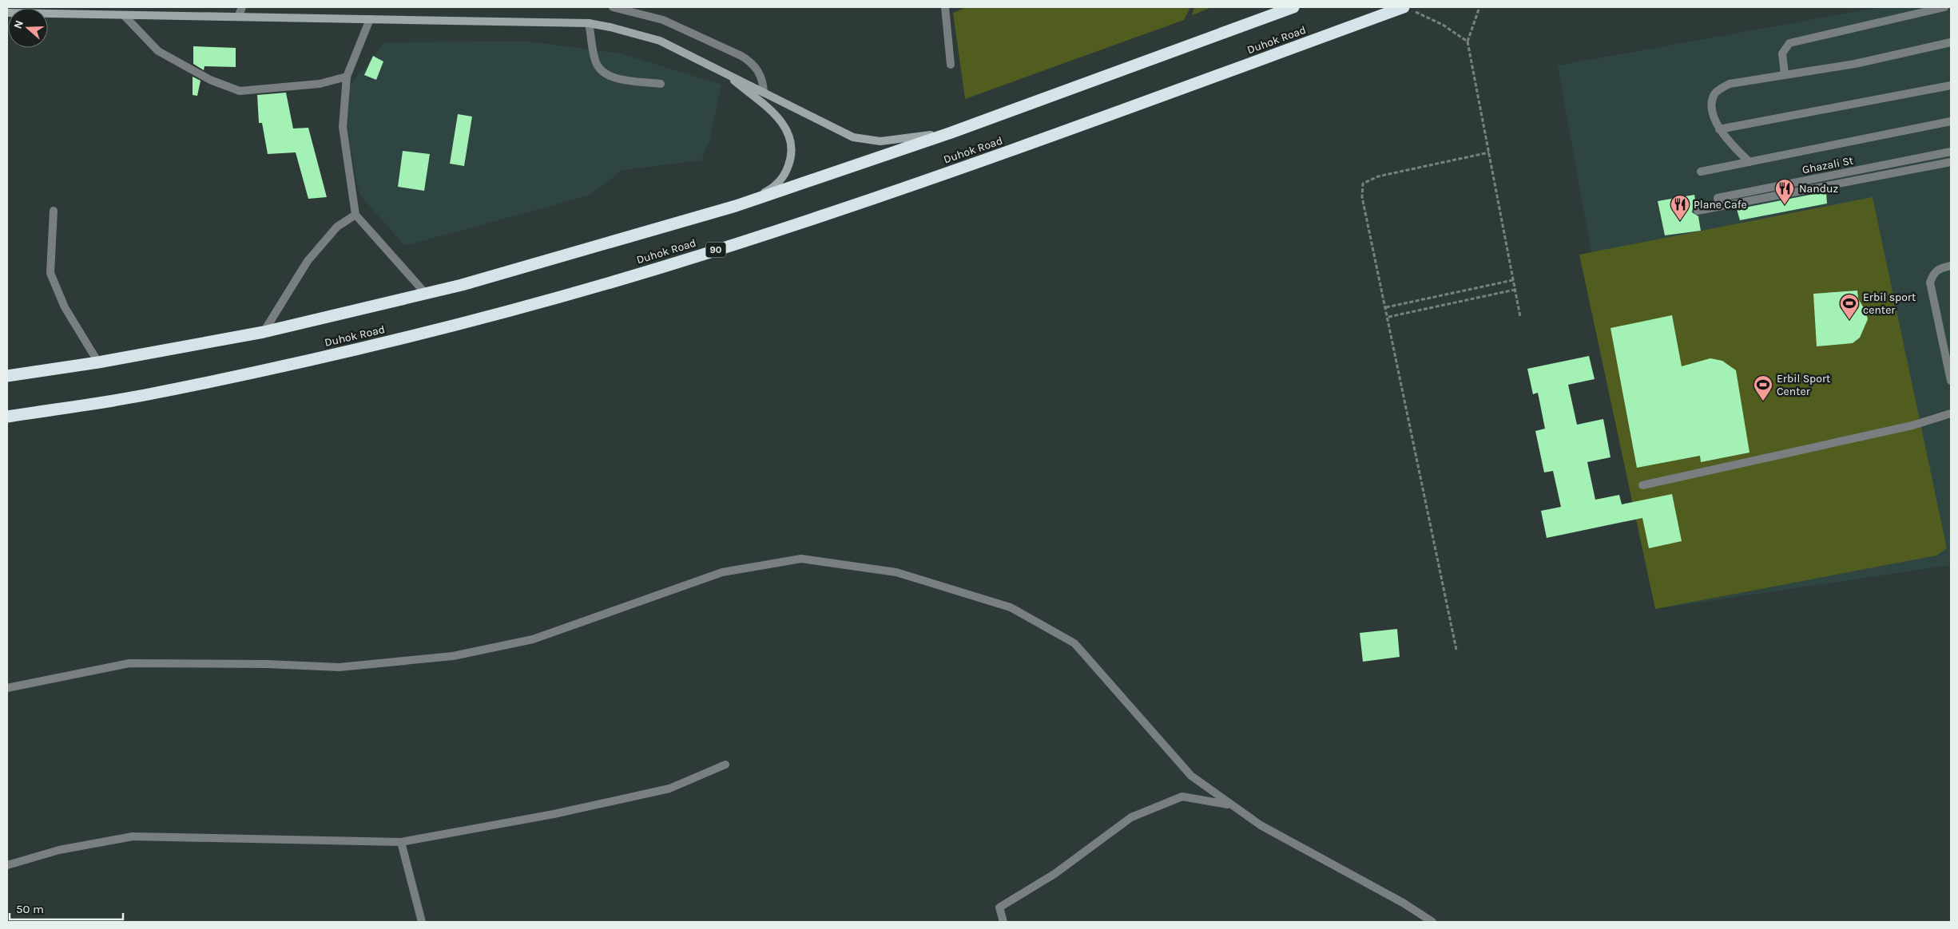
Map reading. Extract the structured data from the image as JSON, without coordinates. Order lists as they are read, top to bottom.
{
  "streets": {
    "highway": ["Duhok Road", "90"],
    "street": ["Ghazali St"]
  },
  "places": {
    "restaurant": ["Nanduz", "Plane Cafe"],
    "sports": ["Erbil sport center", "Erbil Sport Center"]
  },
  "scale_bar": "50 m",
  "north": "left"
}
